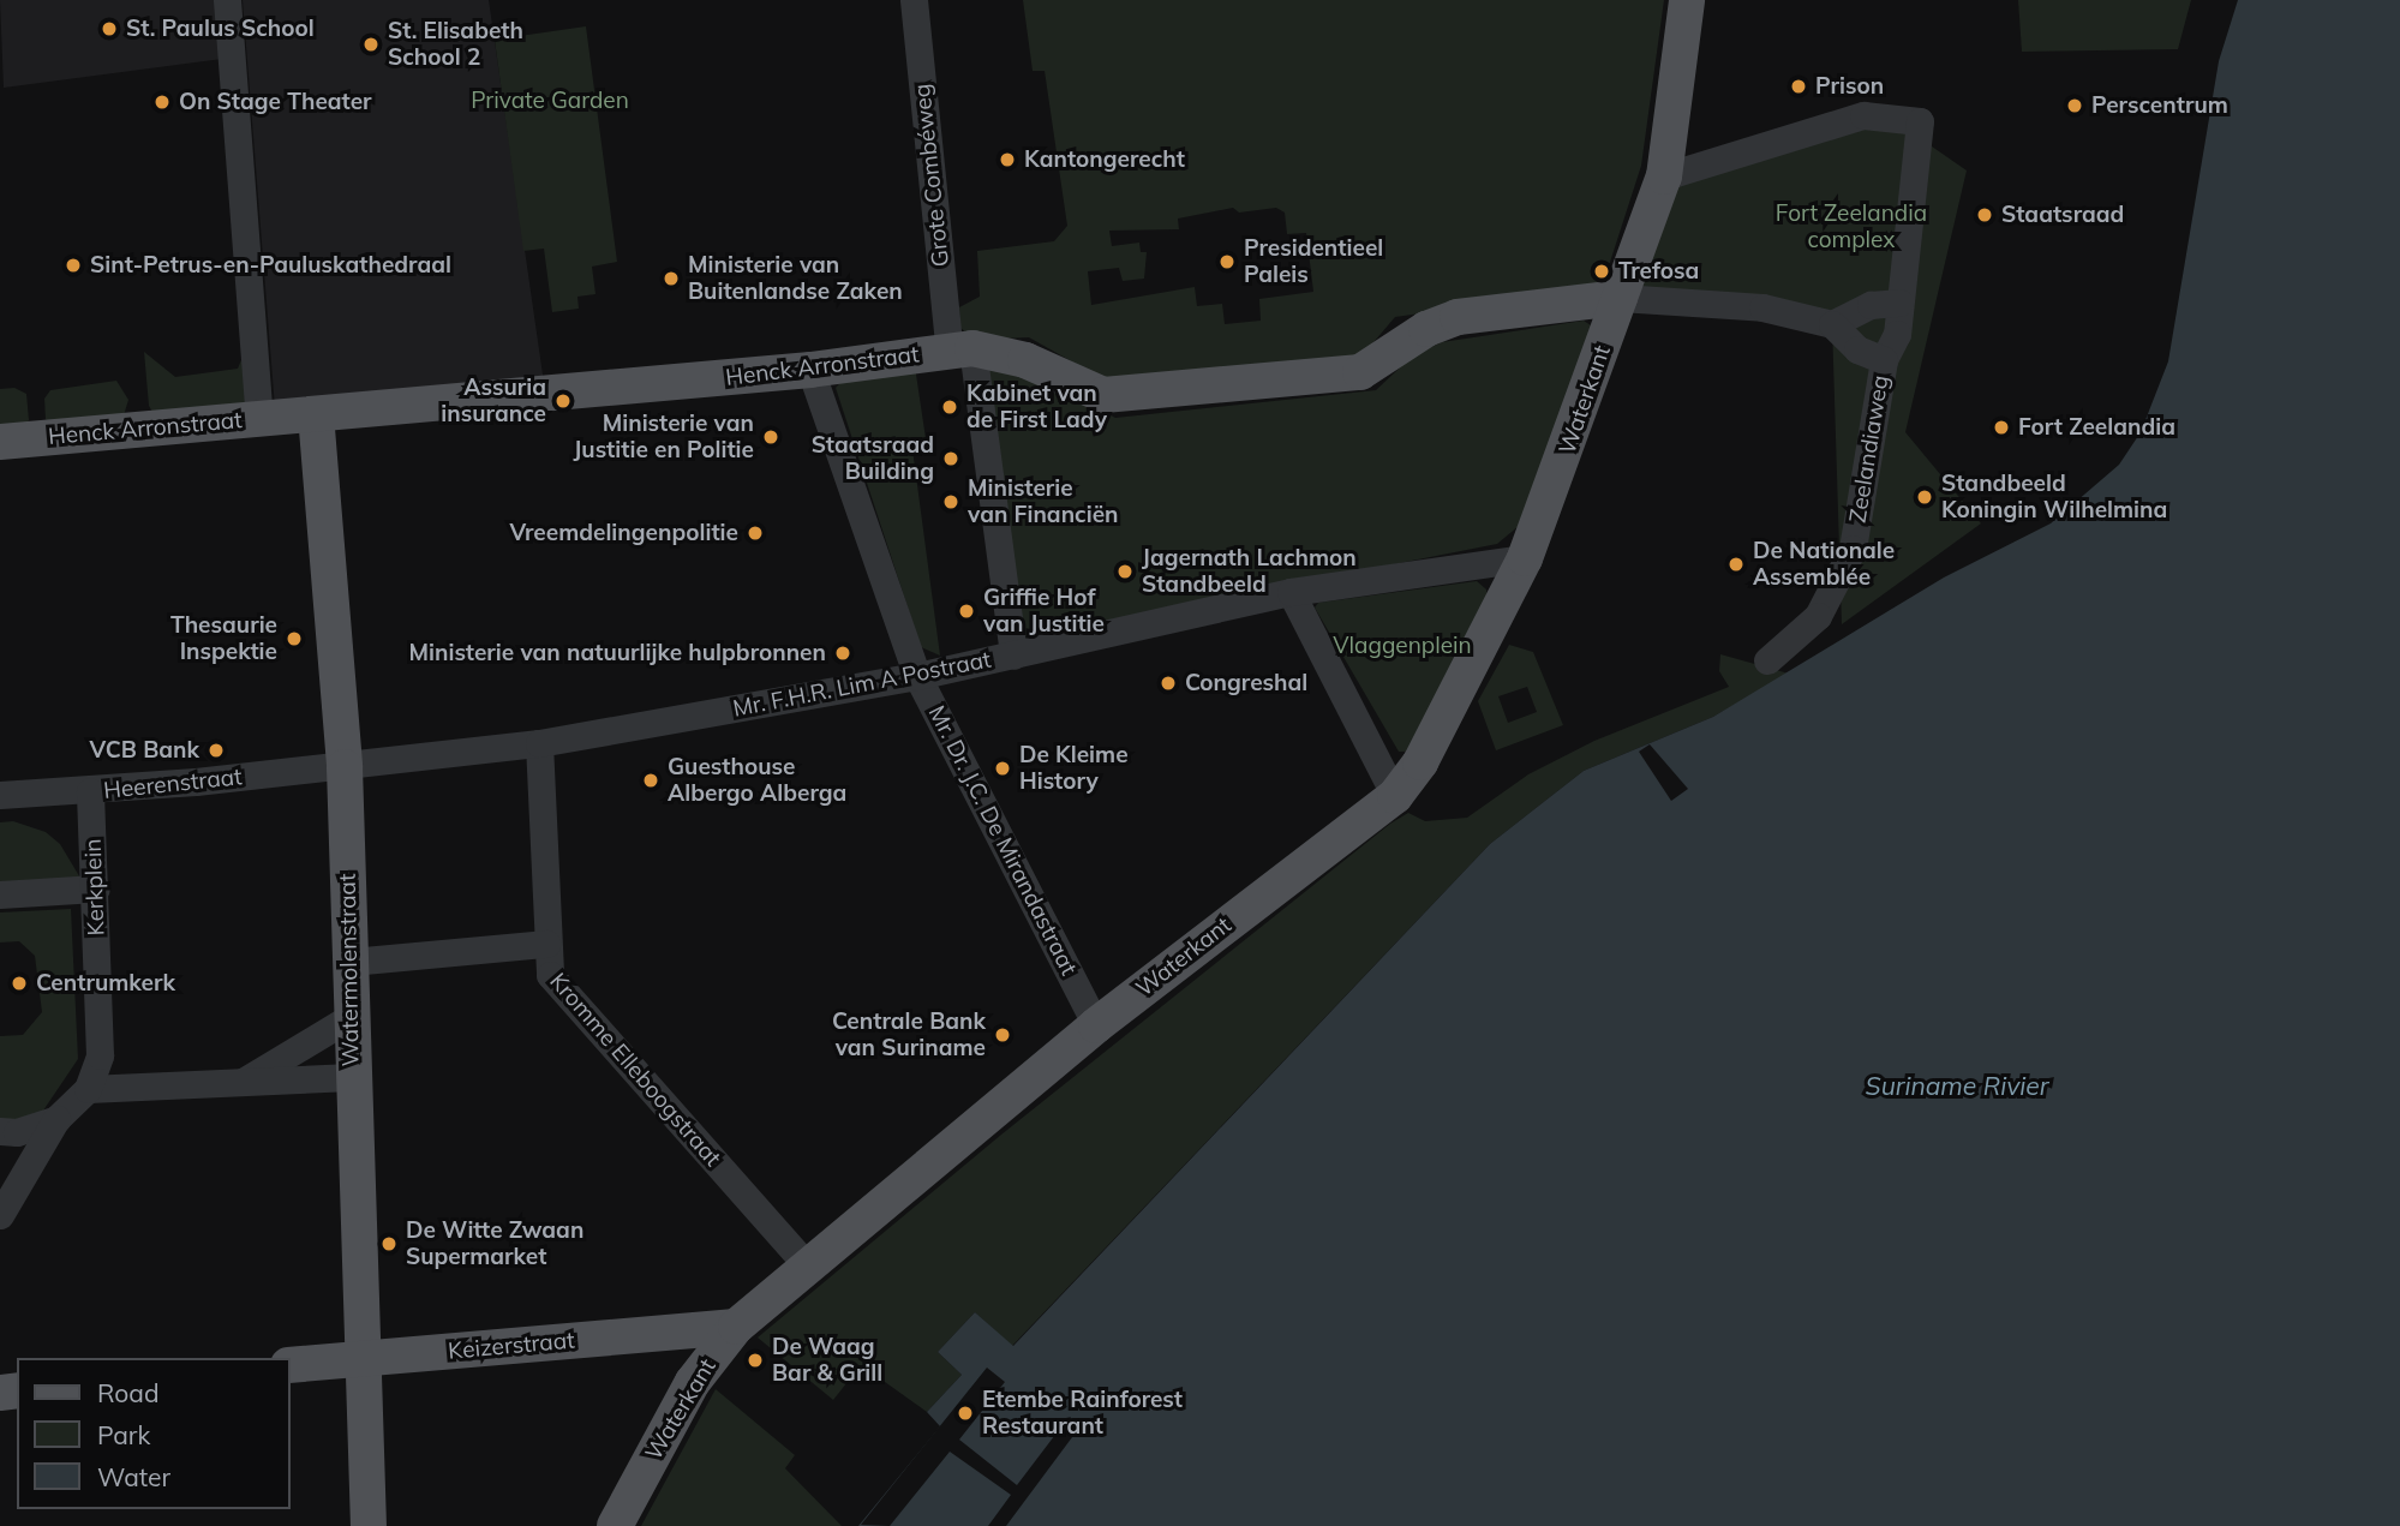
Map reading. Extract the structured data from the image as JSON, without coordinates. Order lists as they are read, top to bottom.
{
  "streets": {
    "main road": [
      "Henck Arronstraat",
      "Waterkant",
      "Watermolenstraat",
      "Keizerstraat"
    ],
    "street": [
      "Grote Combéweg",
      "Zeelandiaweg",
      "Mr. F.H.R. Lim A Postraat",
      "Heerenstraat",
      "Mr. Dr. J.C. De Mirandastraat",
      "Kerkplein",
      "Kromme Elleboogstraat"
    ]
  },
  "crossings": [
    ["Grote Combéweg", "Henck Arronstraat"],
    ["Grote Combéweg", "Mr. F.H.R. Lim A Postraat"],
    ["Henck Arronstraat", "Waterkant"],
    ["Henck Arronstraat", "Mr. Dr. J.C. De Mirandastraat"],
    ["Henck Arronstraat", "Watermolenstraat"],
    ["Waterkant", "Zeelandiaweg"],
    ["Waterkant", "Mr. F.H.R. Lim A Postraat"],
    ["Waterkant", "Mr. Dr. J.C. De Mirandastraat"],
    ["Waterkant", "Kromme Elleboogstraat"],
    ["Waterkant", "Keizerstraat"],
    ["Mr. F.H.R. Lim A Postraat", "Heerenstraat"],
    ["Mr. F.H.R. Lim A Postraat", "Mr. Dr. J.C. De Mirandastraat"],
    ["Mr. F.H.R. Lim A Postraat", "Watermolenstraat"],
    ["Mr. F.H.R. Lim A Postraat", "Kromme Elleboogstraat"],
    ["Heerenstraat", "Kerkplein"],
    ["Heerenstraat", "Watermolenstraat"],
    ["Watermolenstraat", "Keizerstraat"]
  ],
  "water": ["Suriname Rivier"],
  "parks": ["Private Garden", "Fort Zeelandia complex", "Vlaggenplein"],
  "places": [
    "St. Paulus School",
    "St. Elisabeth School 2",
    "Prison",
    "On Stage Theater",
    "Perscentrum",
    "Kantongerecht",
    "Staatsraad",
    "Presidentieel Paleis",
    "Sint-Petrus-en-Pauluskathedraal",
    "Trefosa",
    "Ministerie van Buitenlandse Zaken",
    "Assuria insurance",
    "Kabinet van de First Lady",
    "Fort Zeelandia",
    "Ministerie van Justitie en Politie",
    "Staatsraad Building",
    "Standbeeld Koningin Wilhelmina",
    "Ministerie van Financiën",
    "Vreemdelingenpolitie",
    "De Nationale Assemblée",
    "Jagernath Lachmon Standbeeld",
    "Griffie Hof van Justitie",
    "Thesaurie Inspektie",
    "Ministerie van natuurlijke hulpbronnen",
    "Congreshal",
    "VCB Bank",
    "De Kleime History",
    "Guesthouse Albergo Alberga",
    "Centrumkerk",
    "Centrale Bank van Suriname",
    "De Witte Zwaan Supermarket",
    "De Waag Bar & Grill",
    "Etembe Rainforest Restaurant"
  ],
  "legend": ["Road", "Park", "Water"]
}
